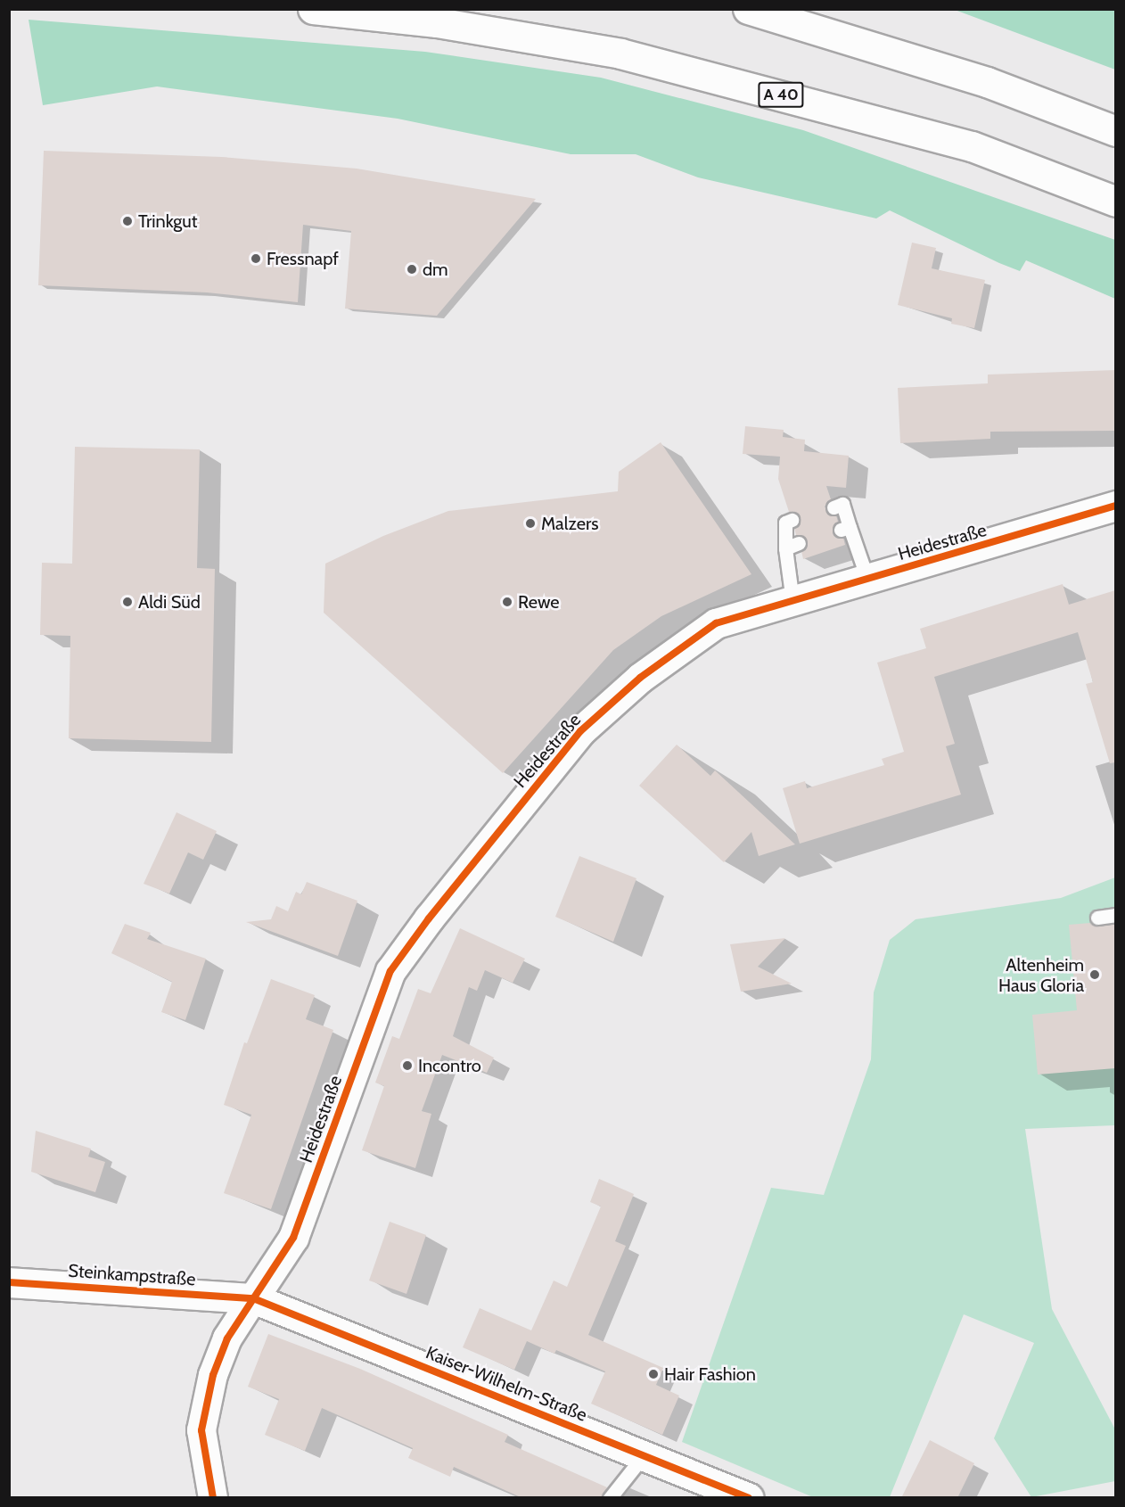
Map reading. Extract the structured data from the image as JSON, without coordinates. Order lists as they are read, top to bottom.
{
  "streets": {
    "main road": [
      "A 40",
      "Heidestraße",
      "Steinkampstraße",
      "Kaiser-Wilhelm-Straße"
    ]
  },
  "crossings": [
    ["Heidestraße", "Steinkampstraße"],
    ["Heidestraße", "Kaiser-Wilhelm-Straße"],
    ["Steinkampstraße", "Kaiser-Wilhelm-Straße"]
  ],
  "places": [
    "Trinkgut",
    "Fressnapf",
    "dm",
    "Malzers",
    "Aldi Süd",
    "Rewe",
    "Altenheim Haus Gloria",
    "Incontro",
    "Hair Fashion"
  ]
}
